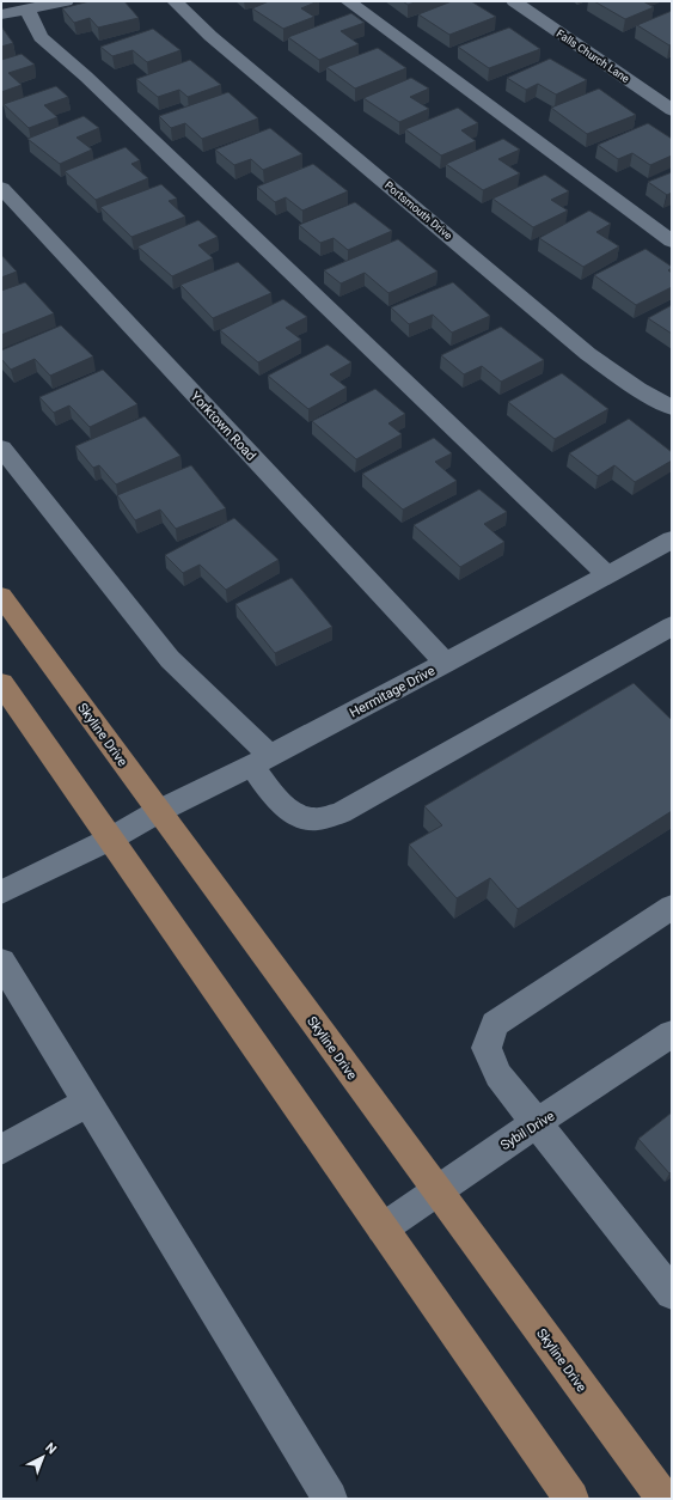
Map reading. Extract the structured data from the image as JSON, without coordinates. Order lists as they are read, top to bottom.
{
  "streets": {
    "main road": ["Skyline Drive"],
    "street": [
      "Falls Church Lane",
      "Portsmouth Drive",
      "Yorktown Road",
      "Hermitage Drive",
      "Sybil Drive"
    ]
  },
  "crossings": [
    ["Yorktown Road", "Hermitage Drive"],
    ["Hermitage Drive", "Skyline Drive"],
    ["Skyline Drive", "Sybil Drive"]
  ],
  "north": "top right"
}
